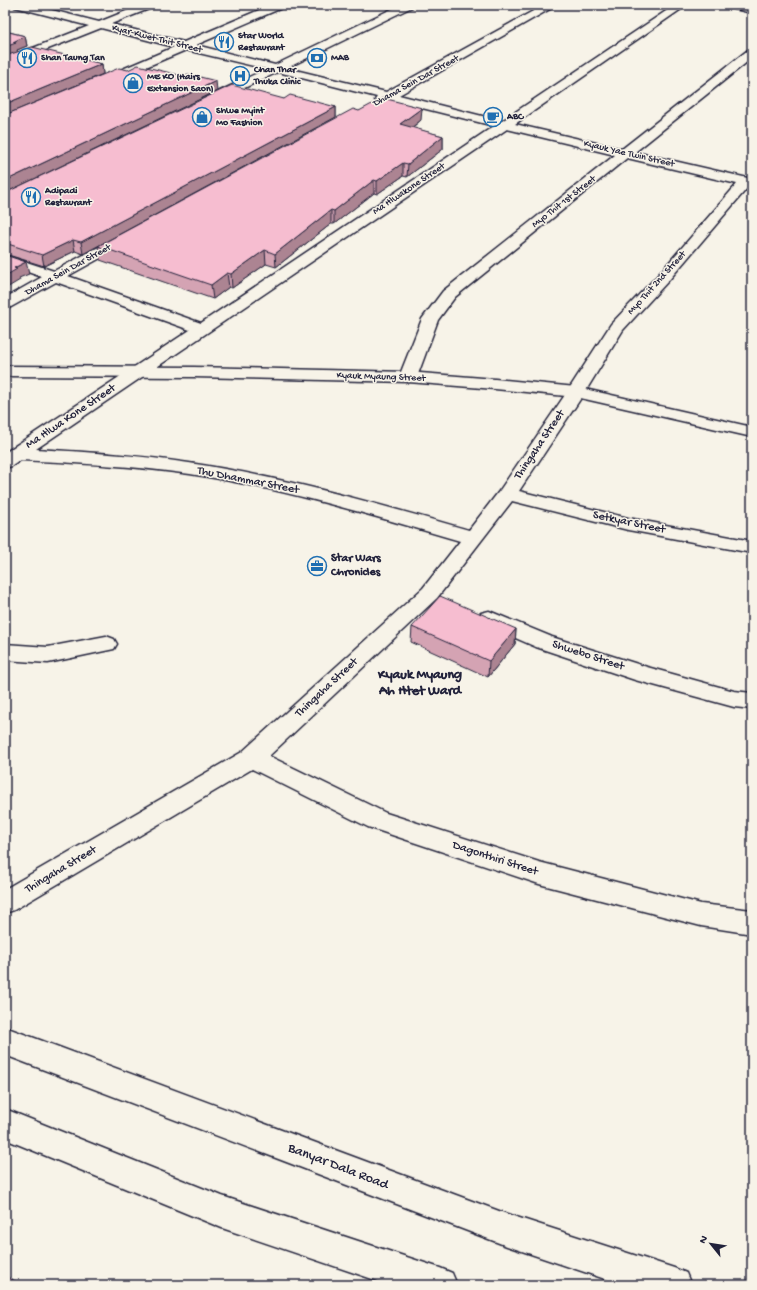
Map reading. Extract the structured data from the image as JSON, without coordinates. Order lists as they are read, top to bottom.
{
  "streets": {
    "street": [
      "Kyar-Kwet-Thit Street",
      "Dhama Sein Dar Street",
      "Kyauk Yae Twin Street",
      "Ma Hlwakone Street",
      "Myo Thit 1st Street",
      "Myo Thit 2nd Street",
      "Kyauk Myaung Street",
      "Ma Hlwa Kone Street",
      "Thingaha Street",
      "Thu Dhammar Street",
      "Setkyar Street",
      "Shwebo Street",
      "Dagonthiri Street",
      "Banyar Dala Road"
    ]
  },
  "crossings": [
    ["Kyar-Kwet-Thit Street", "Dhama Sein Dar Street"],
    ["Kyar-Kwet-Thit Street", "Kyauk Yae Twin Street"],
    ["Kyar-Kwet-Thit Street", "Ma Hlwakone Street"],
    ["Kyauk Yae Twin Street", "Ma Hlwakone Street"],
    ["Kyauk Yae Twin Street", "Myo Thit 1st Street"],
    ["Kyauk Yae Twin Street", "Myo Thit 2nd Street"],
    ["Ma Hlwakone Street", "Kyauk Myaung Street"],
    ["Ma Hlwakone Street", "Ma Hlwa Kone Street"],
    ["Myo Thit 1st Street", "Kyauk Myaung Street"],
    ["Myo Thit 2nd Street", "Kyauk Myaung Street"],
    ["Myo Thit 2nd Street", "Thingaha Street"],
    ["Kyauk Myaung Street", "Ma Hlwa Kone Street"],
    ["Kyauk Myaung Street", "Thingaha Street"],
    ["Ma Hlwa Kone Street", "Thu Dhammar Street"],
    ["Thingaha Street", "Thu Dhammar Street"],
    ["Thingaha Street", "Setkyar Street"],
    ["Thingaha Street", "Dagonthiri Street"]
  ],
  "districts": ["Kyauk Myaung Ah Htet Ward"],
  "places": {
    "restaurant": ["Star World Restaurant", "Shan Taung Tan", "Adipadi Restaurant"],
    "bank": ["MAB"],
    "hospital": ["Chan Thar Thuka Clinic"],
    "shop": ["ME KO (Hairs Extension Saon)", "Shwe Myint Mo Fashion"],
    "cafe": ["ABC"],
    "office": ["Star Wars Chronicles"]
  },
  "north": "top left"
}
